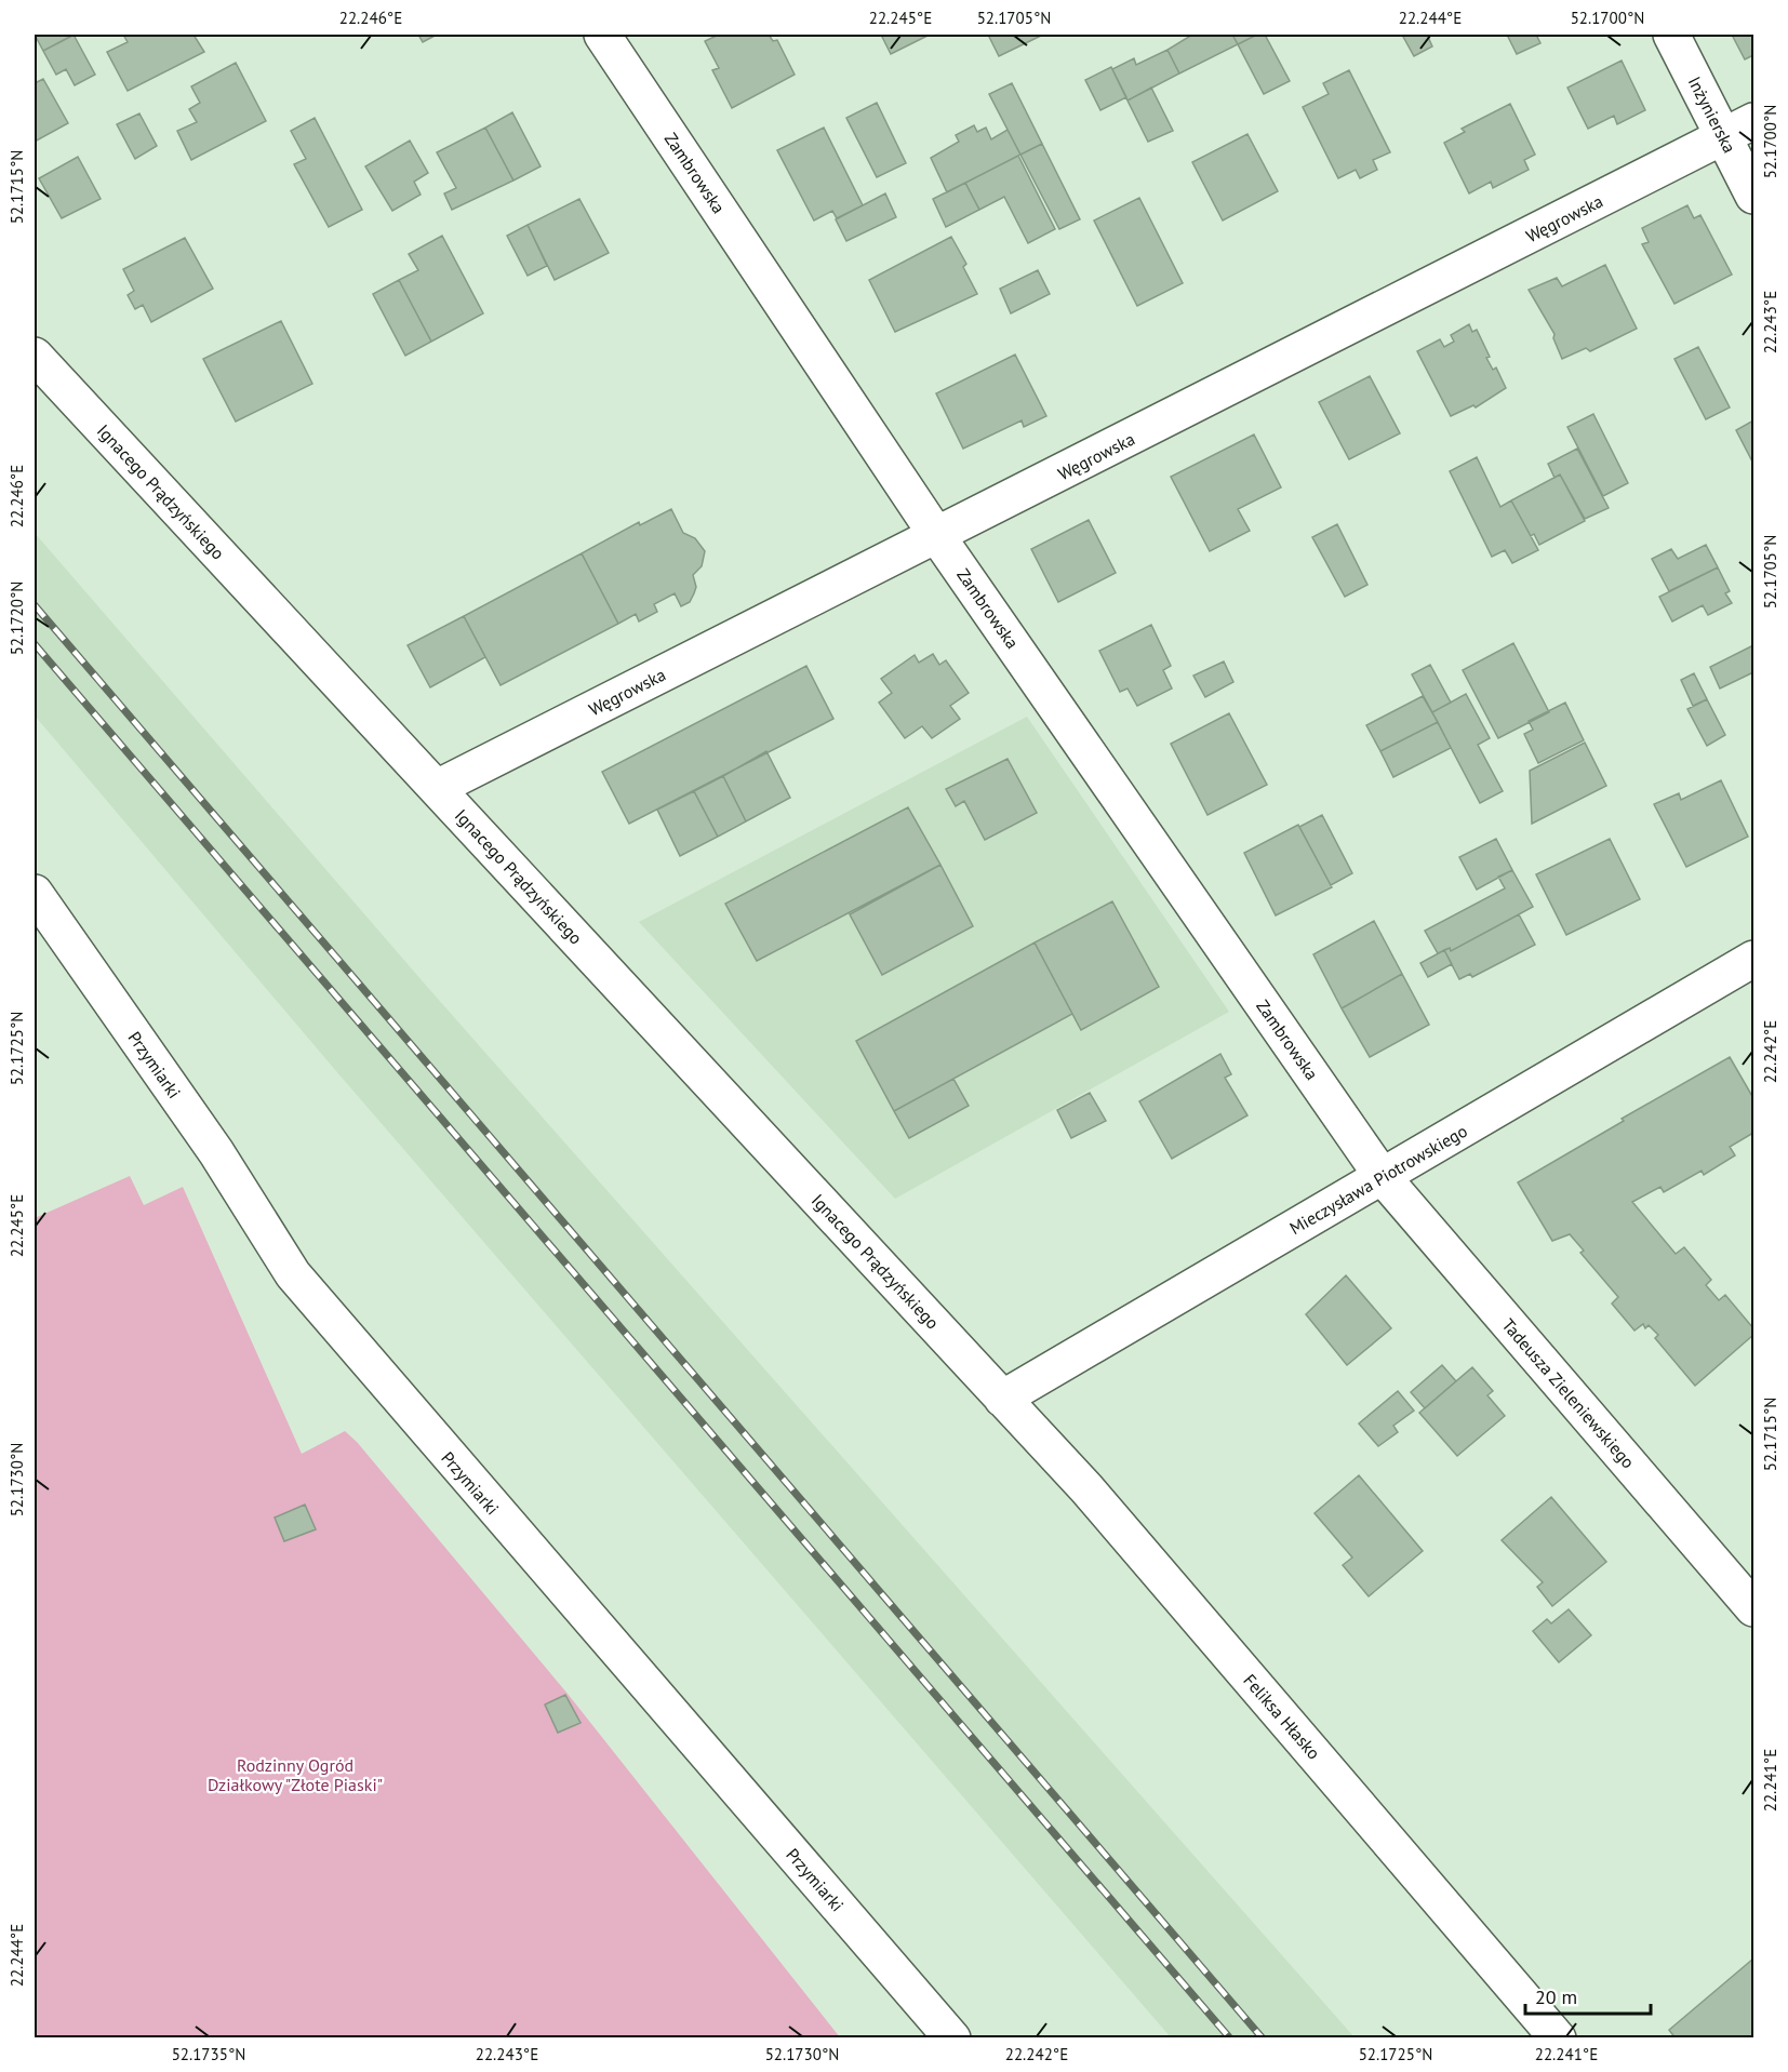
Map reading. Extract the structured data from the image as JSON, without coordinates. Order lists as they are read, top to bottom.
{
  "streets": {
    "street": [
      "Inżynierska",
      "Zambrowska",
      "Węgrowska",
      "Ignacego Prądzyńskiego",
      "Przymiarki",
      "Mieczysława Piotrowskiego",
      "Tadeusza Zieleniewskiego",
      "Feliksa Hłasko"
    ]
  },
  "crossings": [
    ["Inżynierska", "Węgrowska"],
    ["Zambrowska", "Węgrowska"],
    ["Zambrowska", "Mieczysława Piotrowskiego"],
    ["Zambrowska", "Tadeusza Zieleniewskiego"],
    ["Węgrowska", "Ignacego Prądzyńskiego"],
    ["Ignacego Prądzyńskiego", "Mieczysława Piotrowskiego"],
    ["Ignacego Prądzyńskiego", "Feliksa Hłasko"],
    ["Mieczysława Piotrowskiego", "Tadeusza Zieleniewskiego"],
    ["Mieczysława Piotrowskiego", "Feliksa Hłasko"]
  ],
  "parks": ["Rodzinny Ogród Działkowy \"Złote Piaski\""],
  "scale_bar": "20 m",
  "coordinates": [
    "22.246°E",
    "22.245°E",
    "52.1705°N",
    "22.244°E",
    "52.1700°N",
    "52.1715°N",
    "22.243°E",
    "52.1720°N",
    "52.1725°N",
    "22.242°E",
    "52.1730°N",
    "22.241°E",
    "52.1735°N"
  ]
}
